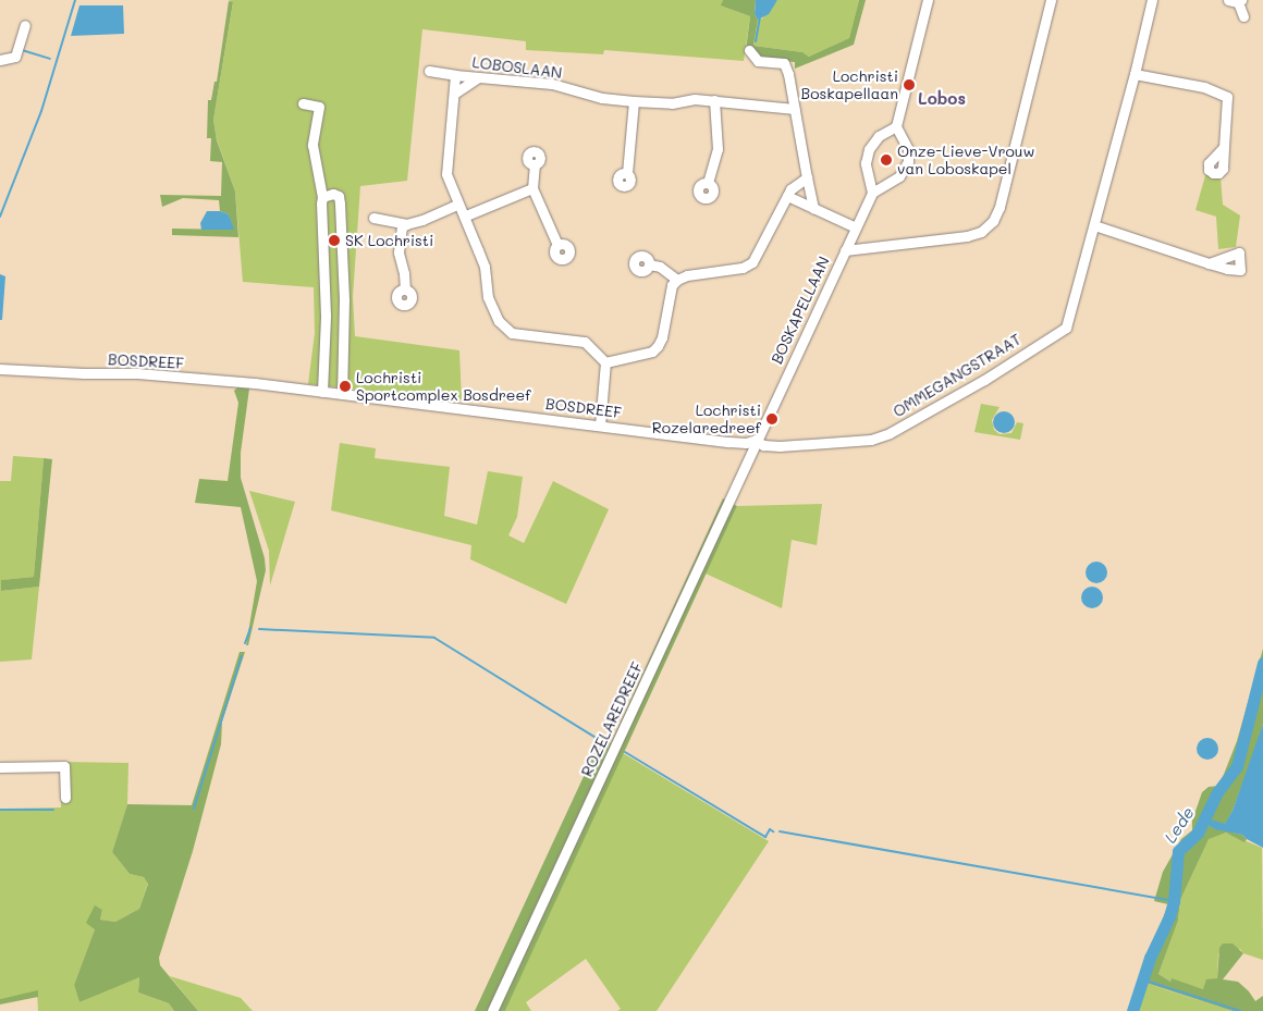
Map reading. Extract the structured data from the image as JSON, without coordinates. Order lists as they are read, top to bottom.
{
  "streets": {
    "street": [
      "LOBOSLAAN",
      "BOSKAPELLAAN",
      "BOSDREEF",
      "OMMEGANGSTRAAT",
      "ROZELAREDREEF"
    ]
  },
  "crossings": [
    ["BOSKAPELLAAN", "BOSDREEF"],
    ["BOSKAPELLAAN", "OMMEGANGSTRAAT"],
    ["BOSKAPELLAAN", "ROZELAREDREEF"],
    ["BOSDREEF", "OMMEGANGSTRAAT"],
    ["BOSDREEF", "ROZELAREDREEF"],
    ["OMMEGANGSTRAAT", "ROZELAREDREEF"]
  ],
  "districts": ["Lobos"],
  "water": ["Lede"],
  "places": [
    "Lochristi Boskapellaan",
    "Onze-Lieve-Vrouw van Loboskapel",
    "SK Lochristi",
    "Lochristi Sportcomplex Bosdreef",
    "Lochristi Rozelaredreef"
  ]
}
